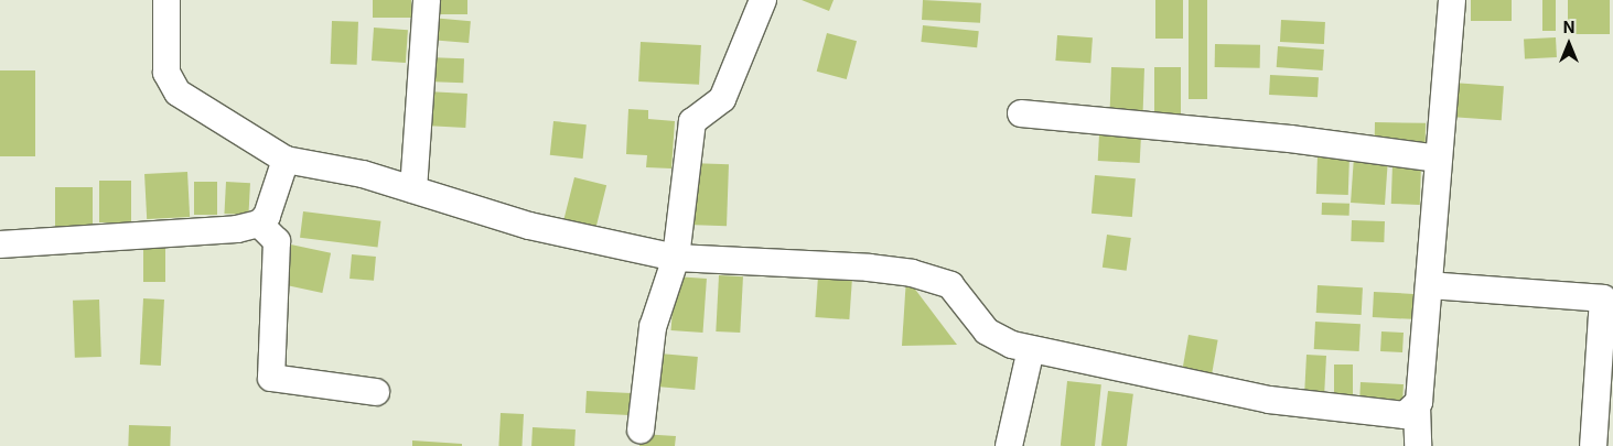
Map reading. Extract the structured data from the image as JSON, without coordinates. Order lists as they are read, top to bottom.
{
  "north": "top"
}
